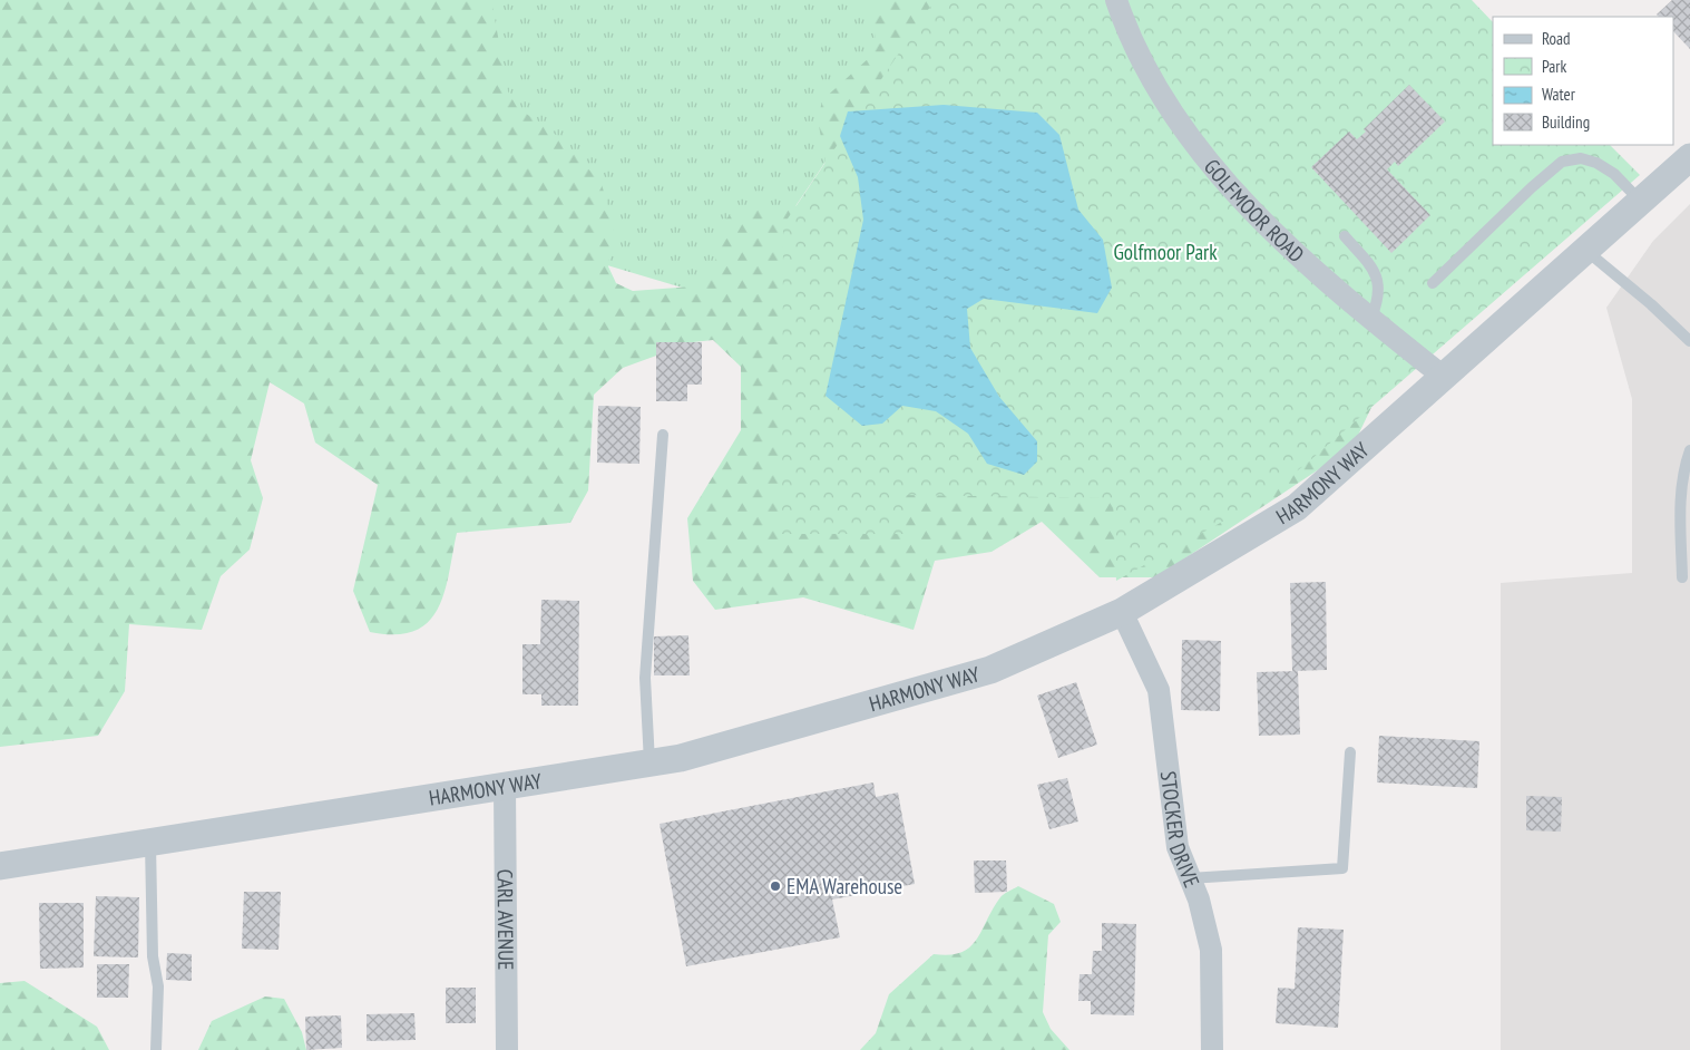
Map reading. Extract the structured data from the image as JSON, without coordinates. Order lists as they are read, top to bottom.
{
  "streets": {
    "street": [
      "GOLFMOOR ROAD",
      "HARMONY WAY",
      "STOCKER DRIVE",
      "CARL AVENUE"
    ]
  },
  "crossings": [
    ["GOLFMOOR ROAD", "HARMONY WAY"],
    ["HARMONY WAY", "STOCKER DRIVE"],
    ["HARMONY WAY", "CARL AVENUE"]
  ],
  "parks": ["Golfmoor Park"],
  "places": ["EMA Warehouse"],
  "legend": [
    "Road",
    "Park",
    "Water",
    "Building"
  ]
}
